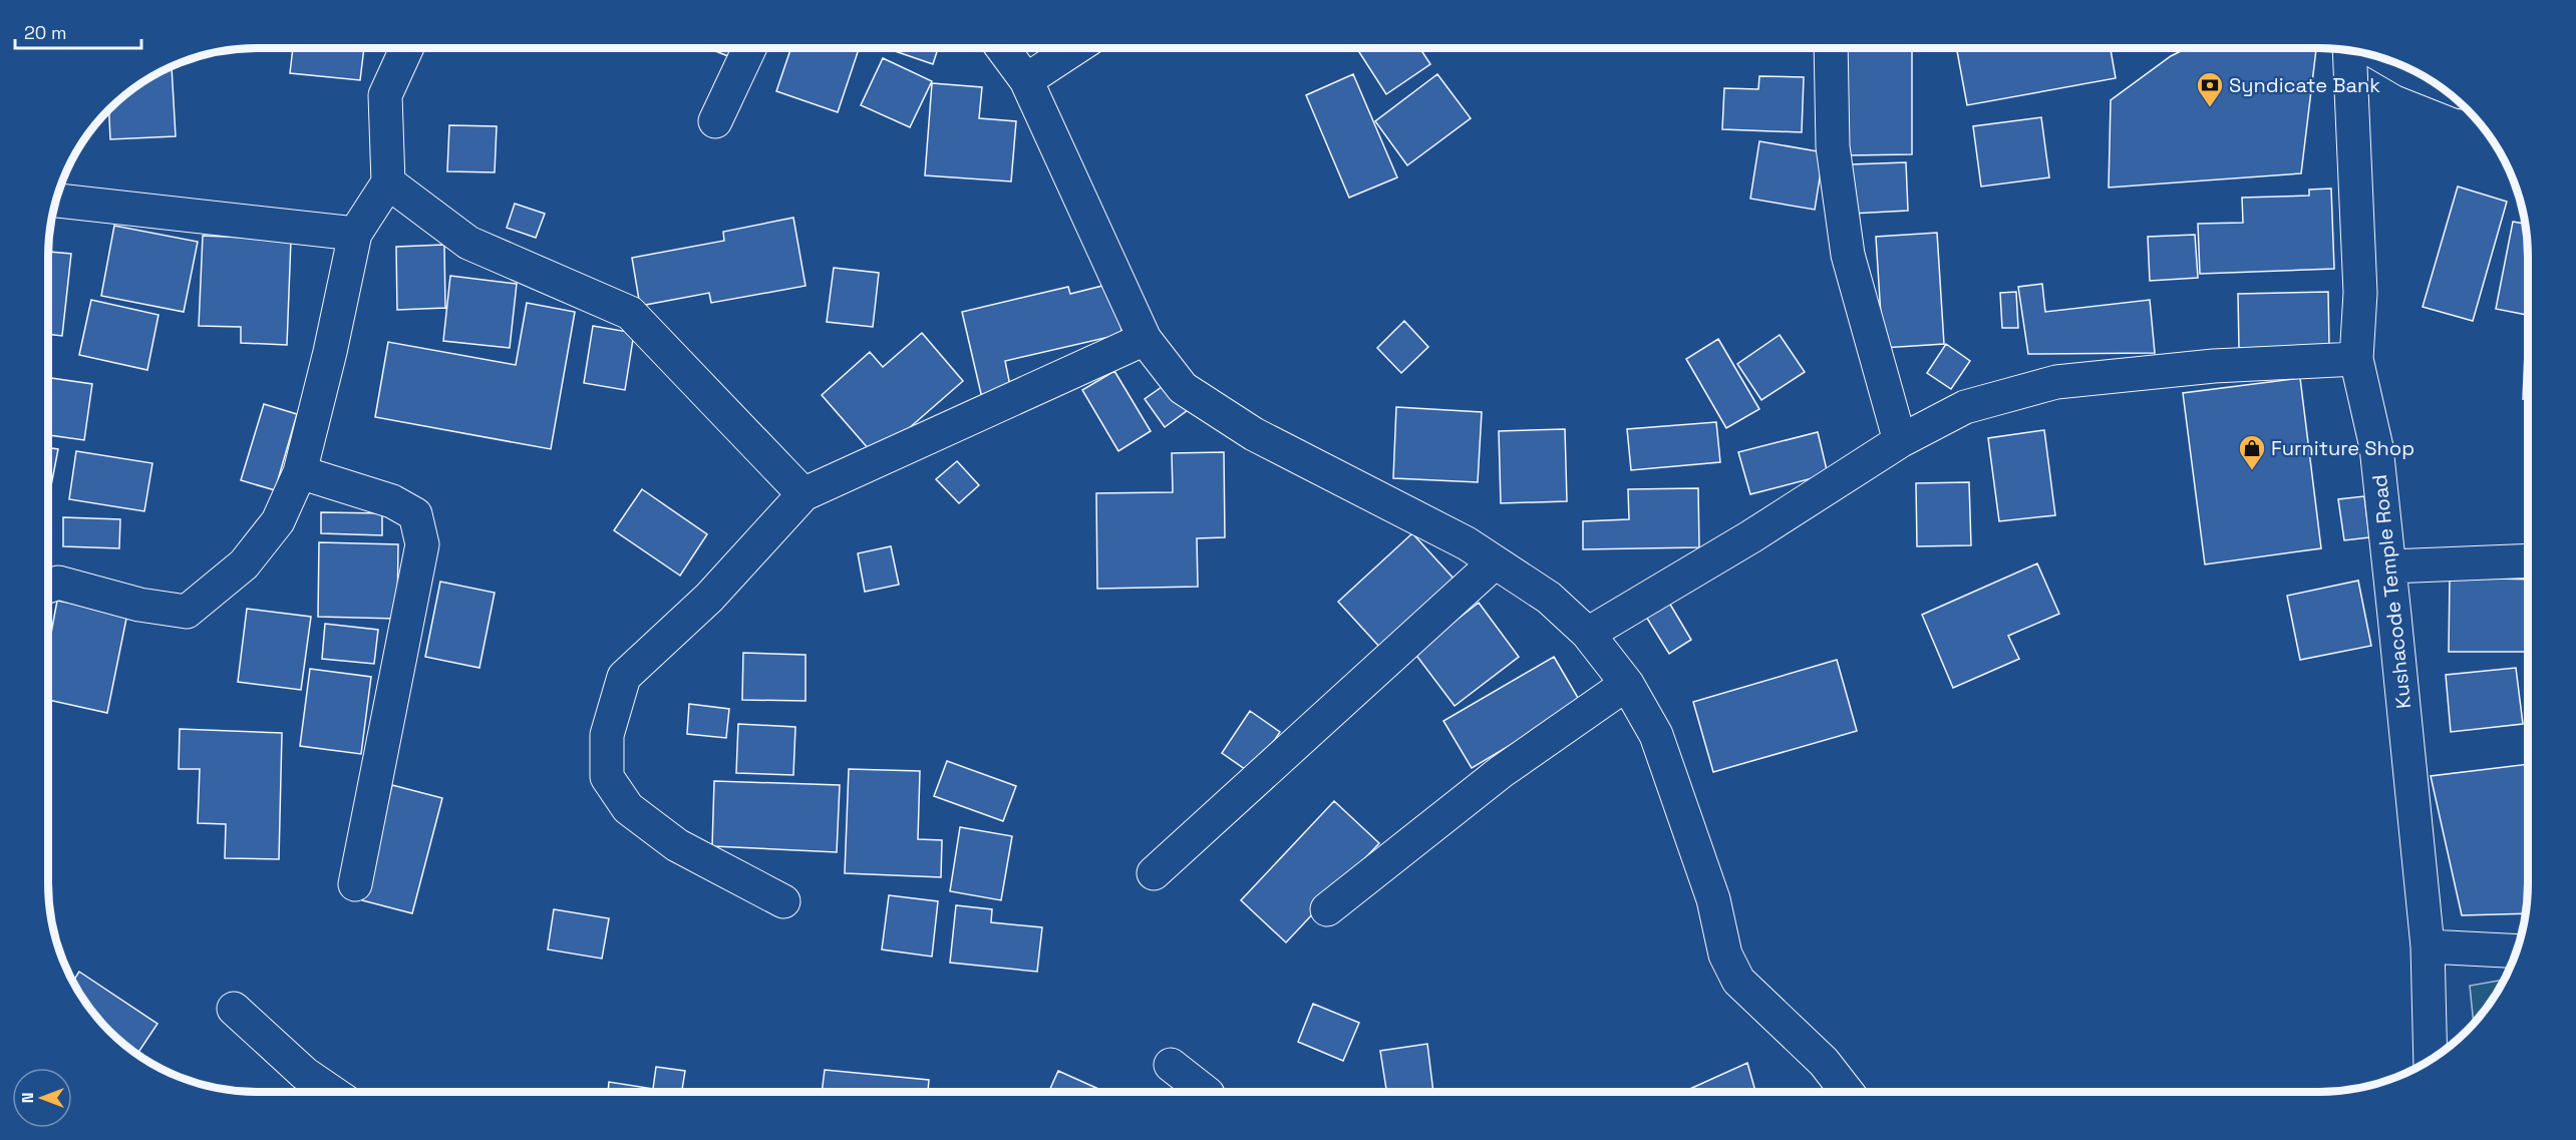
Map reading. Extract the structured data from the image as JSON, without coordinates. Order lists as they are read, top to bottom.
{
  "streets": {
    "street": ["Kushacode Temple Road"]
  },
  "places": {
    "bank": ["Syndicate Bank"],
    "shop": ["Furniture Shop"]
  },
  "scale_bar": "20 m",
  "north": "left"
}
